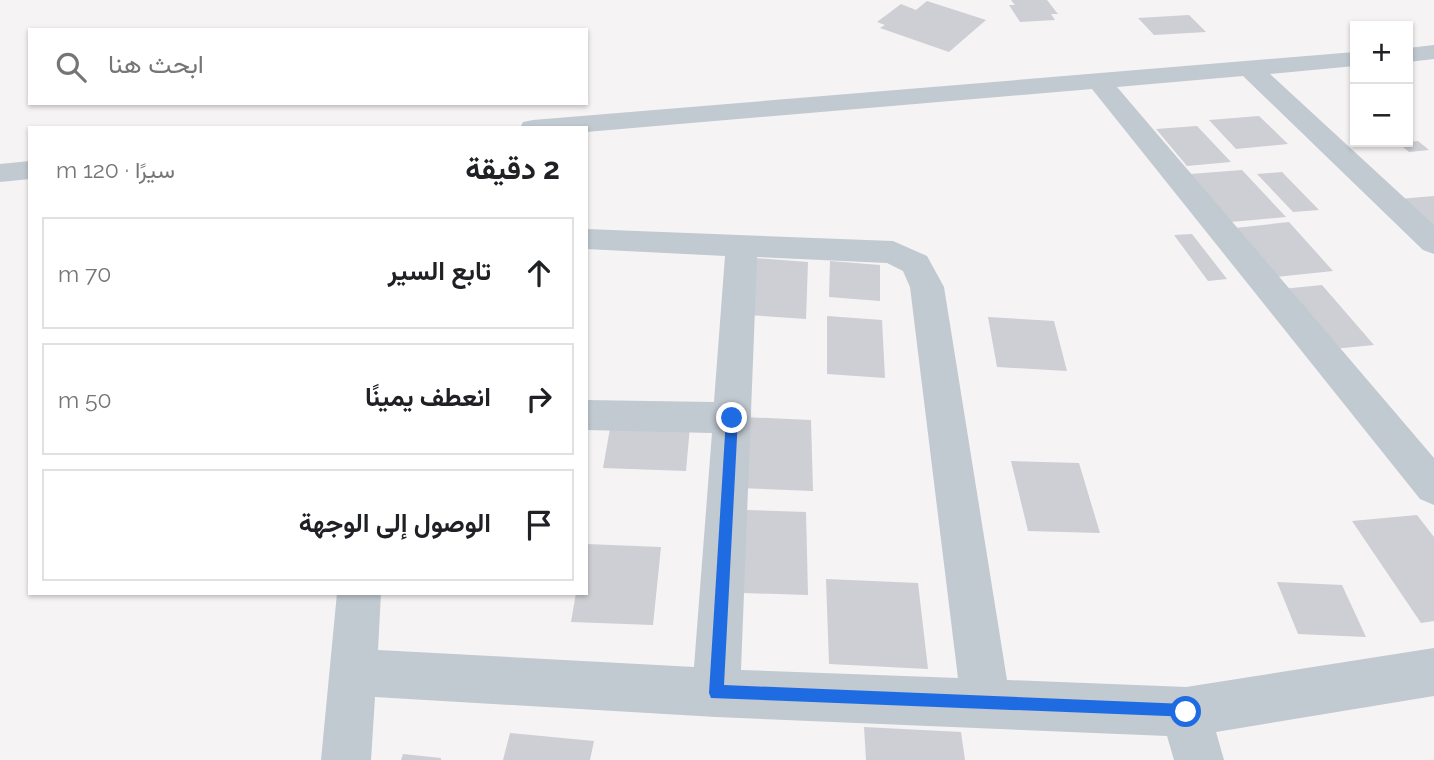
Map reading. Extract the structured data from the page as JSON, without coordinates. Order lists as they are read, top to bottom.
{
  "page": {
    "map_buttons": ["+", "−"],
    "search": "ابحث هنا",
    "heading": ["2 دقيقة", "سيرًا · 120 m"],
    "list": [
      ["تابع السير", "70 m"],
      ["انعطف يمينًا", "50 m"],
      "الوصول إلى الوجهة"
    ]
  }
}
